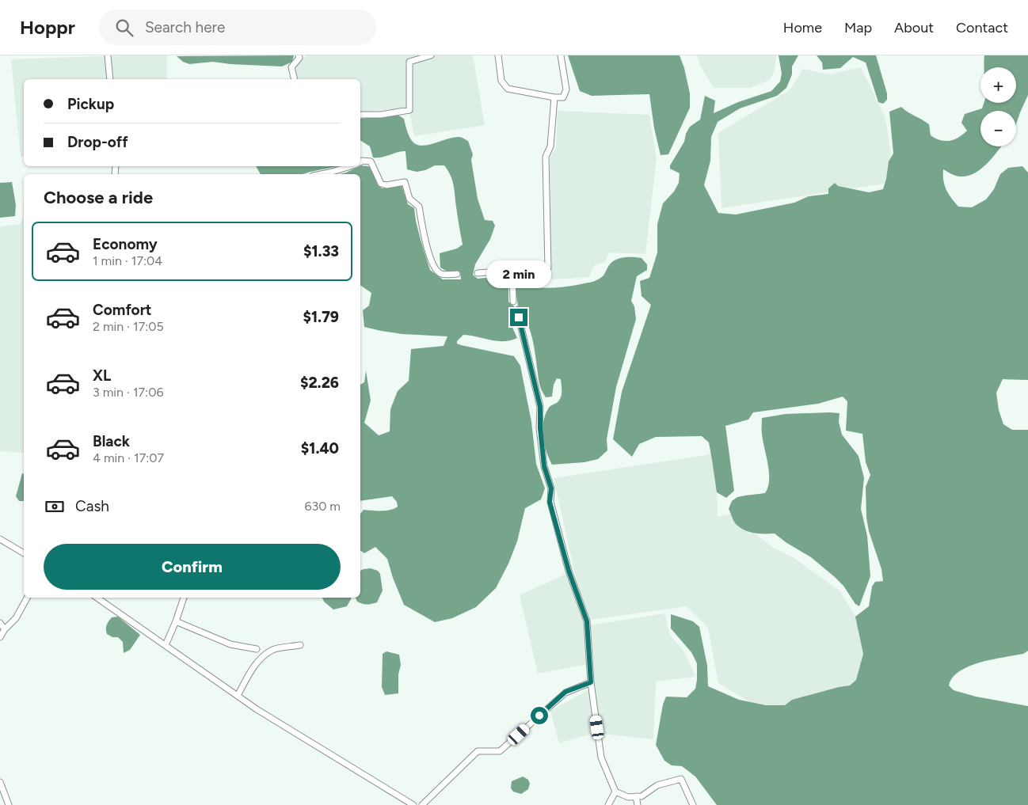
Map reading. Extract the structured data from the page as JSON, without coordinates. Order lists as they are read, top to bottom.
{
  "page": {
    "header": "Hoppr",
    "search": "Search here",
    "nav": [
      "Home",
      "Map",
      "About",
      "Contact"
    ],
    "map_buttons": ["+", "−"],
    "banner": ["Pickup", "Drop-off"],
    "heading": "Choose a ride",
    "list": [
      {
        "name": "Economy",
        "note": "1 min · 17:04",
        "value": "$1.33"
      },
      {
        "name": "Comfort",
        "note": "2 min · 17:05",
        "value": "$1.79"
      },
      {
        "name": "XL",
        "note": "3 min · 17:06",
        "value": "$2.26"
      },
      {
        "name": "Black",
        "note": "4 min · 17:07",
        "value": "$1.40"
      }
    ],
    "bubble": "2 min",
    "pay": ["Cash", "630 m"],
    "buttons": "Confirm"
  }
}
